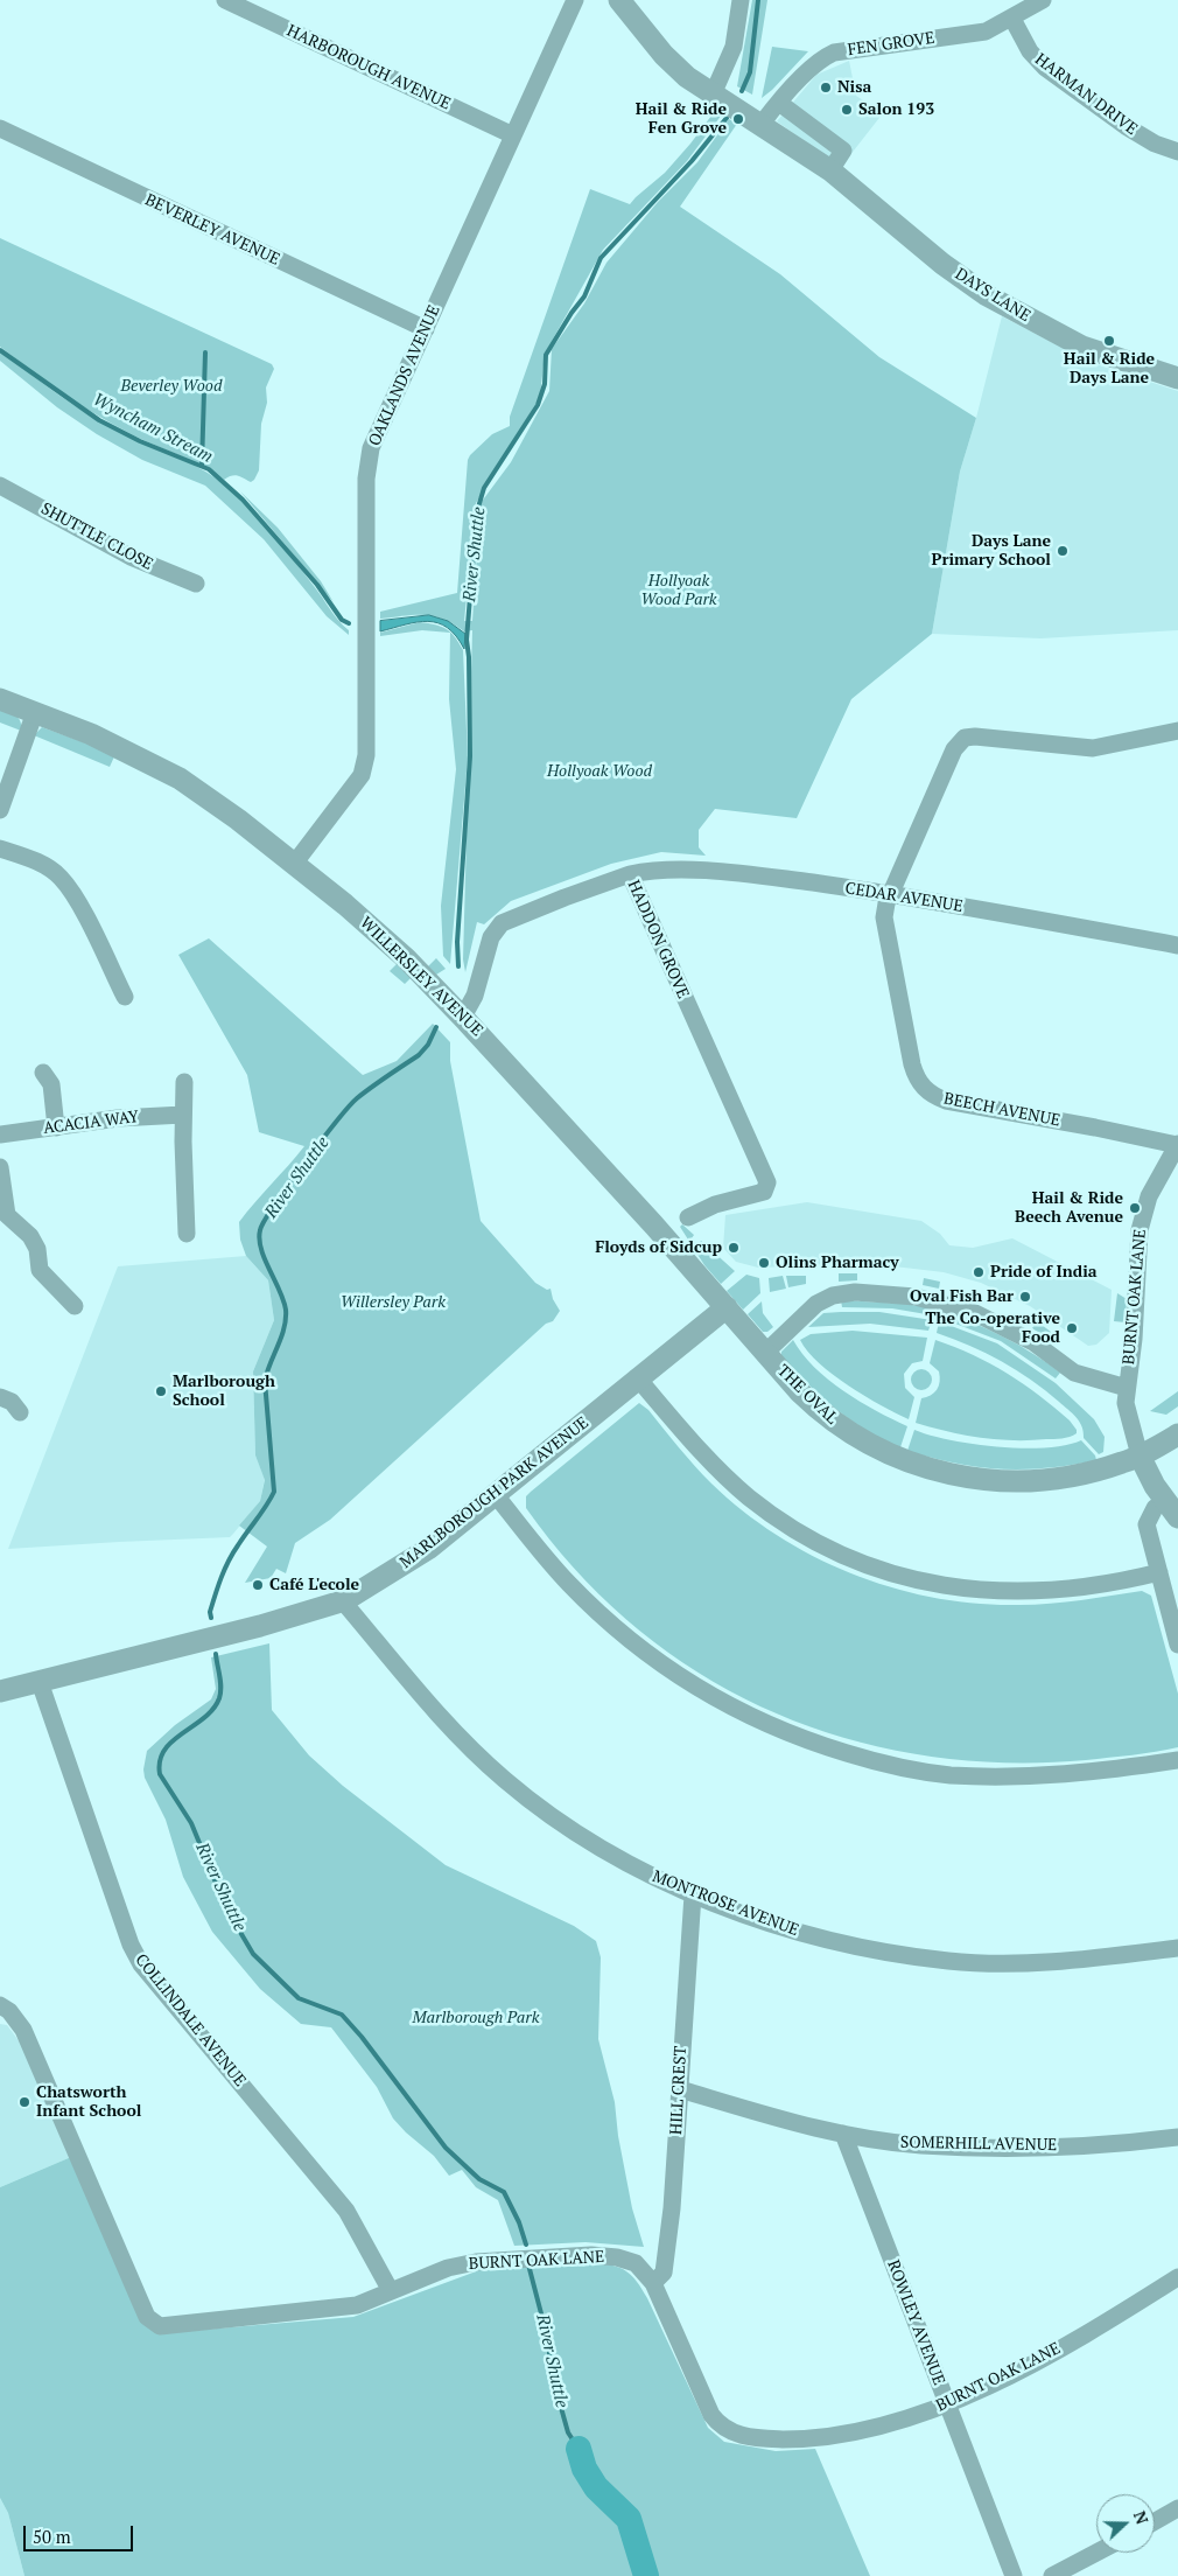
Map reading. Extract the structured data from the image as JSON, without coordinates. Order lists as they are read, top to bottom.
{
  "streets": {
    "street": [
      "FEN GROVE",
      "HARBOROUGH AVENUE",
      "HARMAN DRIVE",
      "BEVERLEY AVENUE",
      "DAYS LANE",
      "OAKLANDS AVENUE",
      "SHUTTLE CLOSE",
      "CEDAR AVENUE",
      "HADDON GROVE",
      "WILLERSLEY AVENUE",
      "BEECH AVENUE",
      "ACACIA WAY",
      "BURNT OAK LANE",
      "THE OVAL",
      "MARLBOROUGH PARK AVENUE",
      "MONTROSE AVENUE",
      "COLLINDALE AVENUE",
      "HILL CREST",
      "SOMERHILL AVENUE",
      "ROWLEY AVENUE"
    ]
  },
  "crossings": [
    ["FEN GROVE", "HARMAN DRIVE"],
    ["FEN GROVE", "DAYS LANE"],
    ["HARBOROUGH AVENUE", "OAKLANDS AVENUE"],
    ["BEVERLEY AVENUE", "OAKLANDS AVENUE"],
    ["OAKLANDS AVENUE", "WILLERSLEY AVENUE"],
    ["CEDAR AVENUE", "HADDON GROVE"],
    ["CEDAR AVENUE", "BEECH AVENUE"],
    ["HADDON GROVE", "WILLERSLEY AVENUE"],
    ["WILLERSLEY AVENUE", "THE OVAL"],
    ["WILLERSLEY AVENUE", "MARLBOROUGH PARK AVENUE"],
    ["BEECH AVENUE", "BURNT OAK LANE"],
    ["BURNT OAK LANE", "THE OVAL"],
    ["BURNT OAK LANE", "COLLINDALE AVENUE"],
    ["BURNT OAK LANE", "HILL CREST"],
    ["BURNT OAK LANE", "ROWLEY AVENUE"],
    ["MARLBOROUGH PARK AVENUE", "MONTROSE AVENUE"],
    ["MARLBOROUGH PARK AVENUE", "COLLINDALE AVENUE"],
    ["MONTROSE AVENUE", "HILL CREST"],
    ["HILL CREST", "SOMERHILL AVENUE"],
    ["SOMERHILL AVENUE", "ROWLEY AVENUE"]
  ],
  "water": ["Wyncham Stream", "River Shuttle"],
  "parks": [
    "Beverley Wood",
    "Hollyoak Wood Park",
    "Hollyoak Wood",
    "Willersley Park",
    "Marlborough Park"
  ],
  "places": [
    "Nisa",
    "Salon 193",
    "Hail & Ride Fen Grove",
    "Hail & Ride Days Lane",
    "Days Lane Primary School",
    "Hail & Ride Beech Avenue",
    "Floyds of Sidcup",
    "Olins Pharmacy",
    "Pride of India",
    "Oval Fish Bar",
    "The Co-operative Food",
    "Marlborough School",
    "Café L'ecole",
    "Chatsworth Infant School"
  ],
  "scale_bar": "50 m",
  "north": "right"
}
